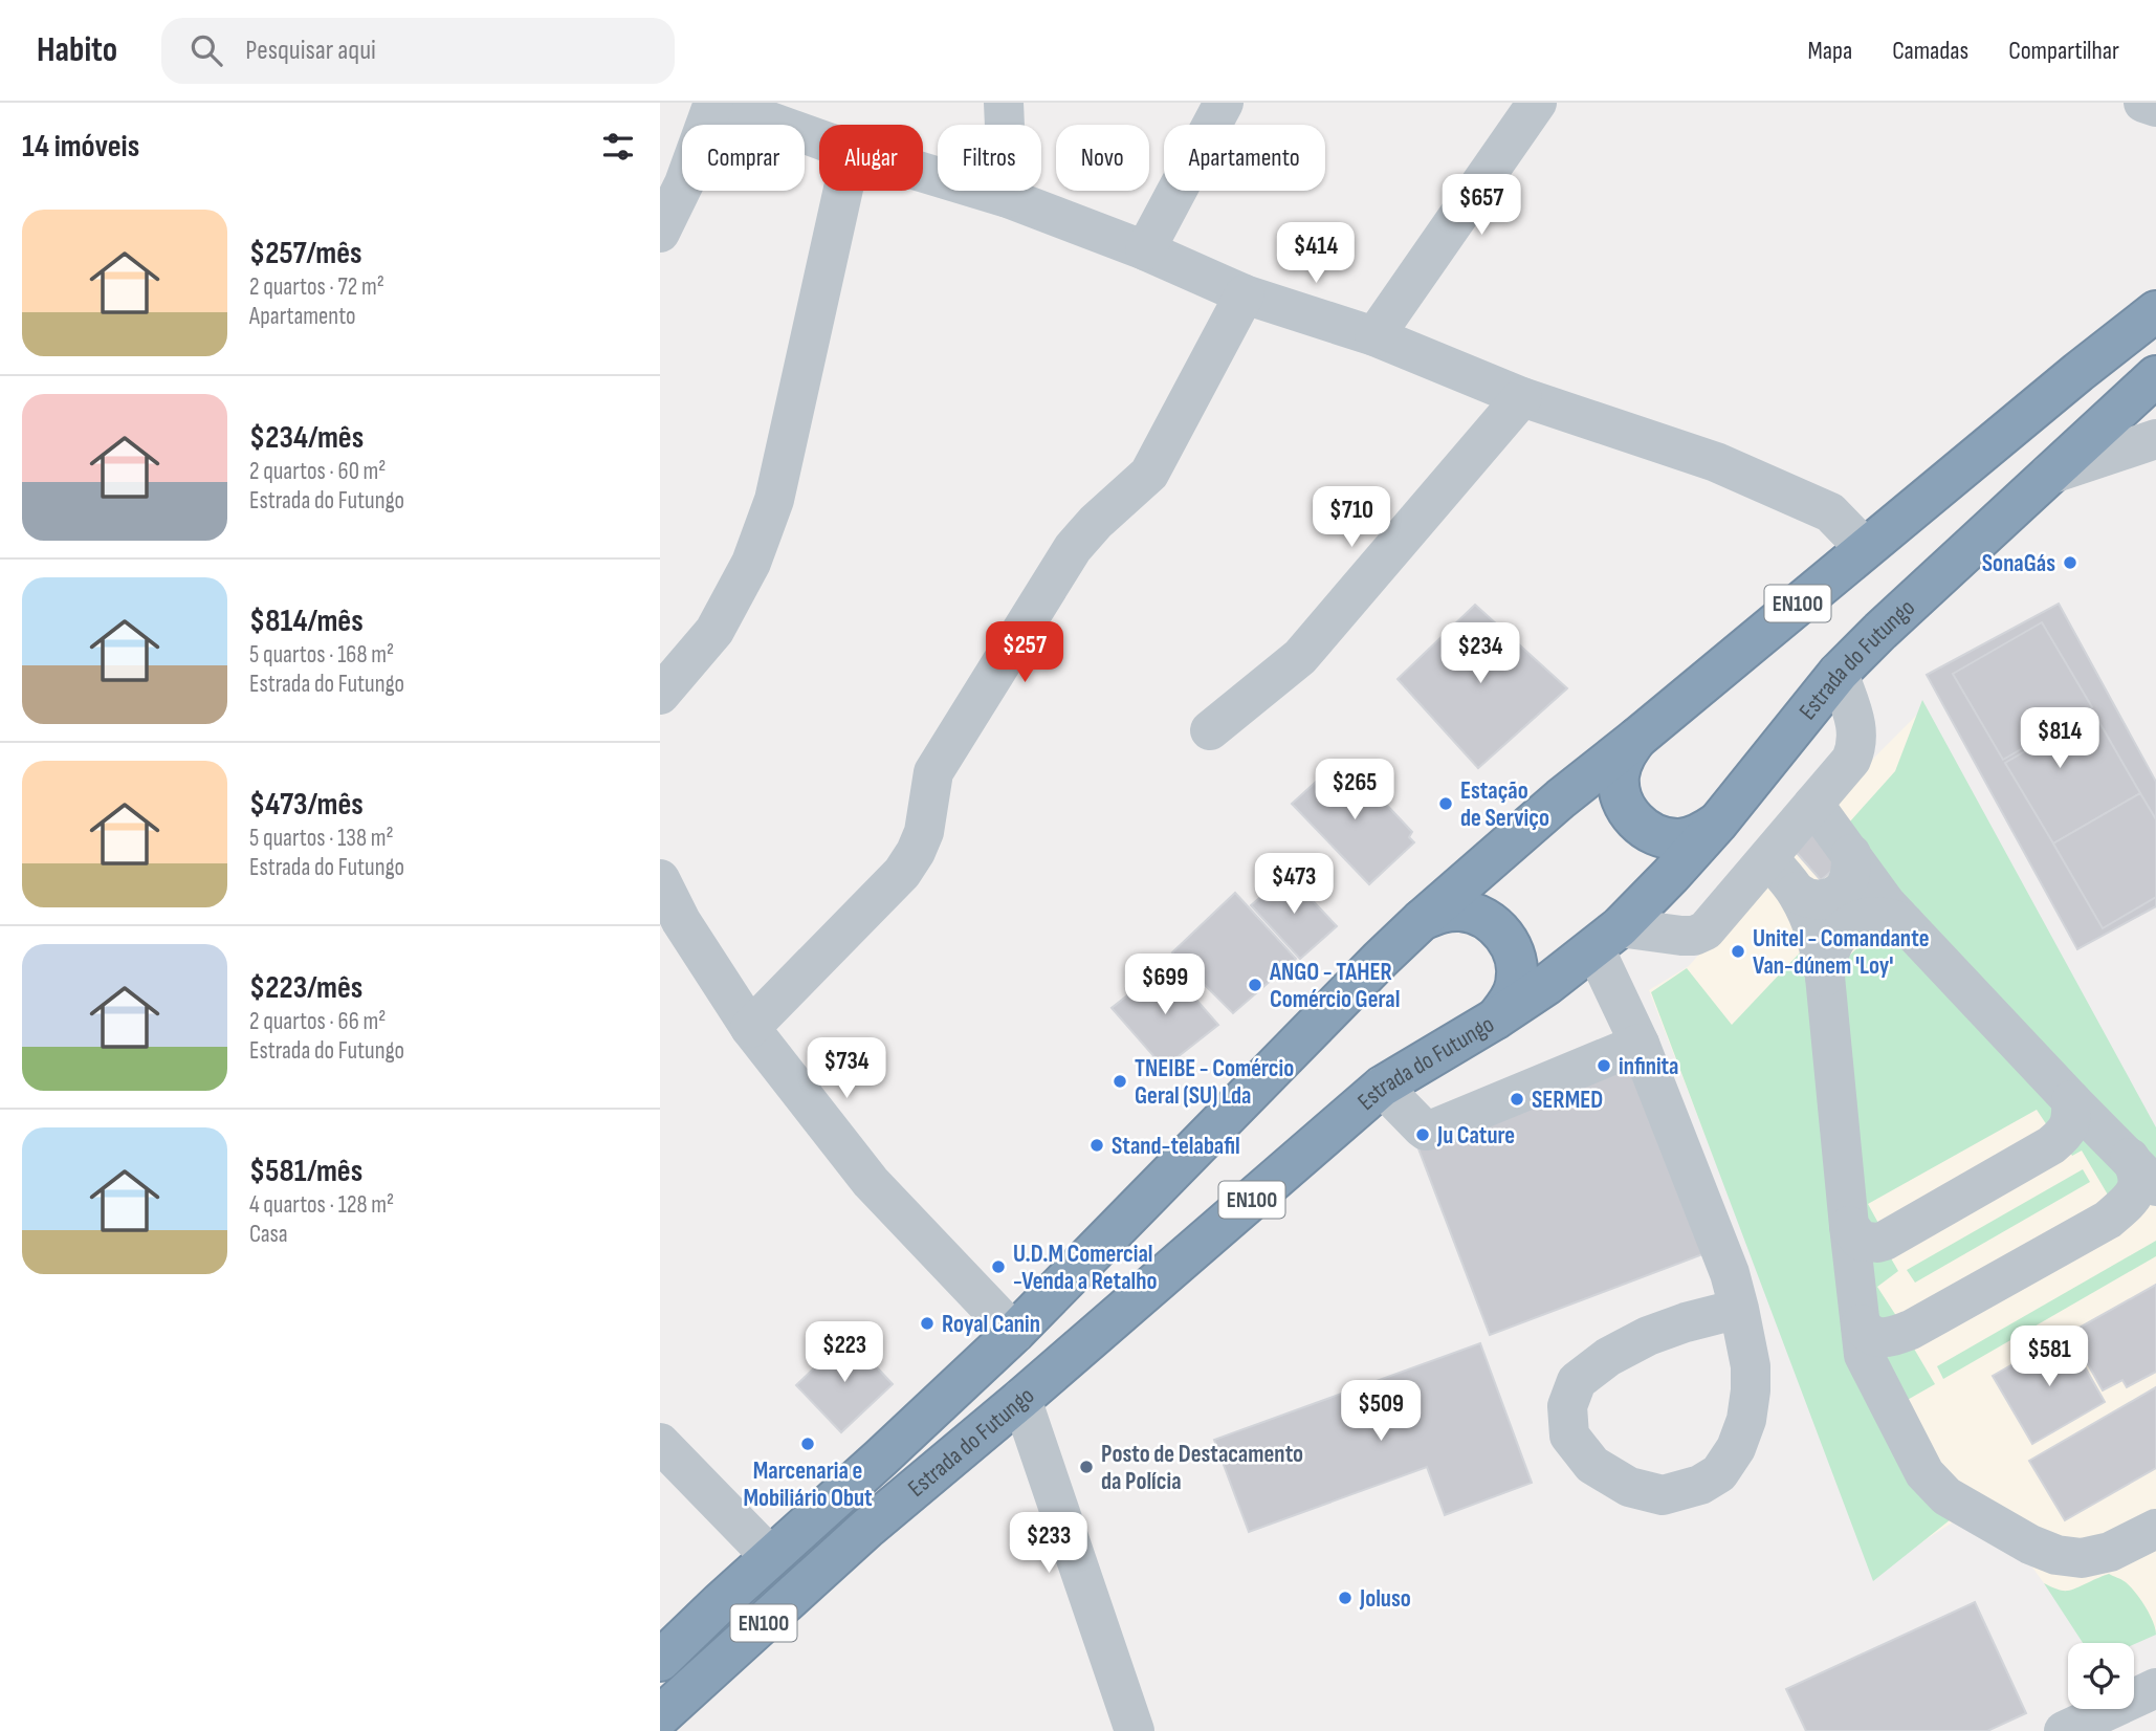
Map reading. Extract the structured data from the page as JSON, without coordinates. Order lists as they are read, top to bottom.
{
  "streets": {
    "highway": ["EN100", "Estrada do Futungo"]
  },
  "crossings": [
    ["EN100", "Estrada do Futungo"]
  ],
  "places": [
    "SonaGás",
    "Estação de Serviço",
    "Unitel - Comandante Van-dúnem 'Loy'",
    "ANGO - TAHER Comércio Geral",
    "infinita",
    "TNEIBE - Comércio Geral (SU) Lda",
    "SERMED",
    "Ju Cature",
    "Stand-telabafil",
    "U.D.M Comercial -Venda a Retalho",
    "Royal Canin",
    "Marcenaria e Mobiliário Obut",
    "Posto de Destacamento da Polícia",
    "Joluso"
  ],
  "page": {
    "header": "Habito",
    "search": "Pesquisar aqui",
    "nav": ["Mapa", "Camadas", "Compartilhar"],
    "heading": "14 imóveis",
    "chip": [
      "Comprar",
      "Alugar",
      "Filtros",
      "Novo",
      "Apartamento"
    ],
    "price": [
      "$657",
      "$414",
      "$710",
      "$257",
      "$234",
      "$814",
      "$265",
      "$473",
      "$699",
      "$734",
      "$223",
      "$581",
      "$509",
      "$233"
    ],
    "list": [
      {
        "name": "$257/mês",
        "note": "2 quartos · 72 m² · Apartamento"
      },
      {
        "name": "$234/mês",
        "note": "2 quartos · 60 m² · Estrada do Futungo"
      },
      {
        "name": "$814/mês",
        "note": "5 quartos · 168 m² · Estrada do Futungo"
      },
      {
        "name": "$473/mês",
        "note": "5 quartos · 138 m² · Estrada do Futungo"
      },
      {
        "name": "$223/mês",
        "note": "2 quartos · 66 m² · Estrada do Futungo"
      },
      {
        "name": "$581/mês",
        "note": "4 quartos · 128 m² · Casa"
      }
    ]
  }
}
